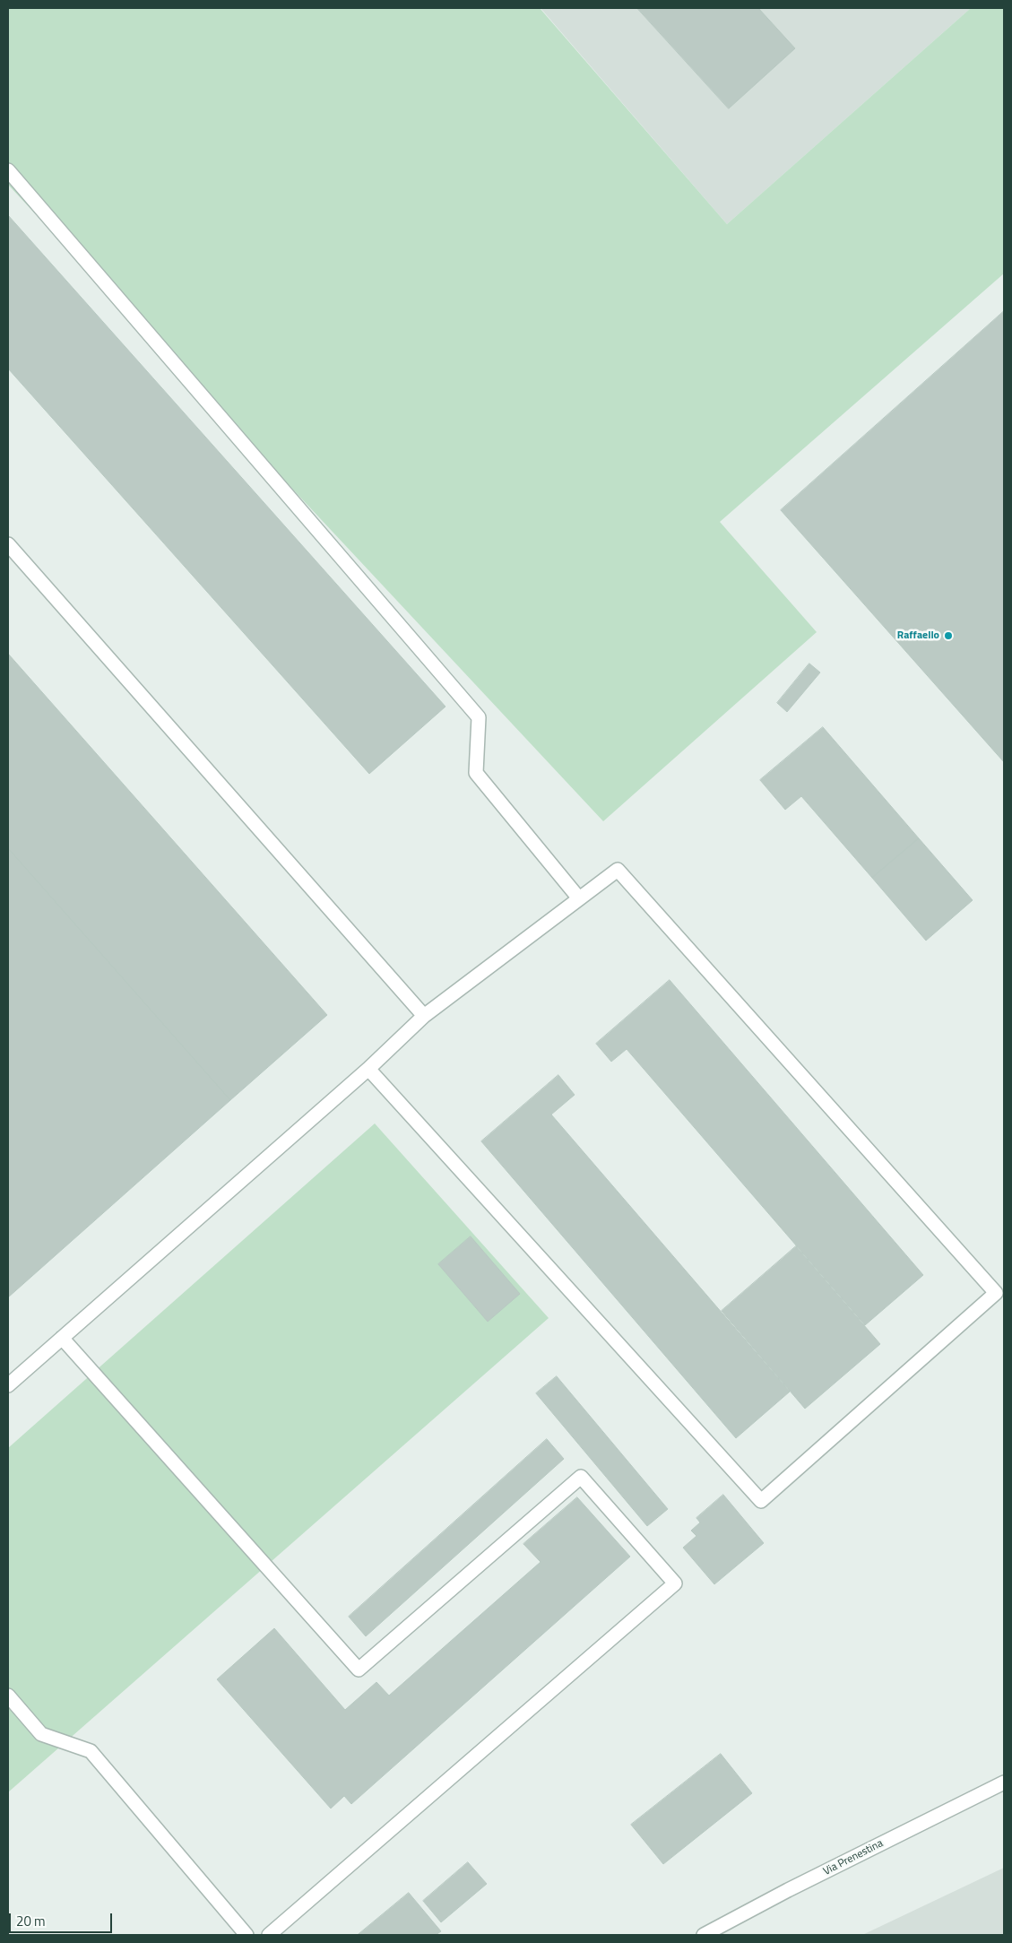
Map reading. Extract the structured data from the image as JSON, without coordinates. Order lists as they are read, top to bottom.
{
  "streets": {
    "street": ["Via Prenestina"]
  },
  "places": ["Raffaello"],
  "scale_bar": "20 m"
}
